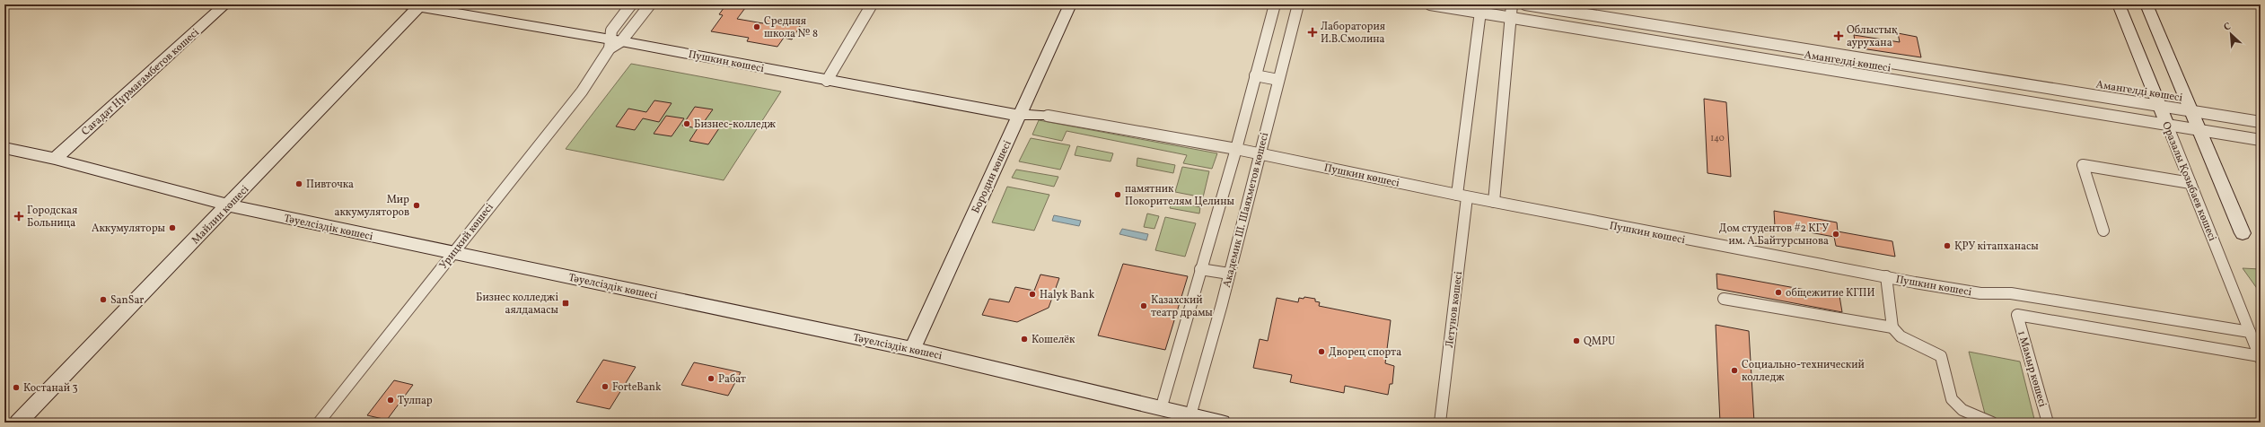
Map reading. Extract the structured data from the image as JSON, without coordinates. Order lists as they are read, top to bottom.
{
  "streets": {
    "street": [
      "Пушкин көшесі",
      "Амангелді көшесі",
      "Сағадат Нұрмағамбетов көшесі",
      "Бородин көшесі",
      "Оразалы Қозыбаев көшесі",
      "Академик Ш. Шаяхметов көшесі",
      "Майлин көшесі",
      "Тәуелсіздік көшесі",
      "Урицкий көшесі",
      "Летунов көшесі",
      "1 Мамыр көшесі"
    ]
  },
  "crossings": [
    ["Пушкин көшесі", "Бородин көшесі"],
    ["Пушкин көшесі", "Оразалы Қозыбаев көшесі"],
    ["Пушкин көшесі", "Академик Ш. Шаяхметов көшесі"],
    ["Пушкин көшесі", "Майлин көшесі"],
    ["Пушкин көшесі", "Урицкий көшесі"],
    ["Пушкин көшесі", "Летунов көшесі"],
    ["Амангелді көшесі", "Оразалы Қозыбаев көшесі"],
    ["Амангелді көшесі", "Летунов көшесі"],
    ["Сағадат Нұрмағамбетов көшесі", "Тәуелсіздік көшесі"],
    ["Бородин көшесі", "Тәуелсіздік көшесі"],
    ["Оразалы Қозыбаев көшесі", "1 Мамыр көшесі"],
    ["Академик Ш. Шаяхметов көшесі", "Тәуелсіздік көшесі"],
    ["Майлин көшесі", "Тәуелсіздік көшесі"],
    ["Тәуелсіздік көшесі", "Урицкий көшесі"]
  ],
  "places": {
    "other": [
      "Средняя школа № 8",
      "Бизнес-колледж",
      "Пивточка",
      "памятник Покорителям Целины",
      "Мир аккумуляторов",
      "Аккумуляторы",
      "Дом студентов #2 КГУ им. А.Байтурсынова",
      "ҚРУ кітапханасы",
      "общежитие КГПИ",
      "Halyk Bank",
      "SanSar",
      "Казахский театр драмы",
      "Кошелёк",
      "QMPU",
      "Дворец спорта",
      "Социально-технический колледж",
      "Рабат",
      "ForteBank",
      "Костанай 3",
      "Тулпар"
    ],
    "health": ["Лаборатория И.В.Смолина", "Облыстық аурухана", "Городская Больница"],
    "transit": ["Бизнес колледжі аялдамасы"]
  },
  "house_numbers": ["140"],
  "north": "top left"
}
